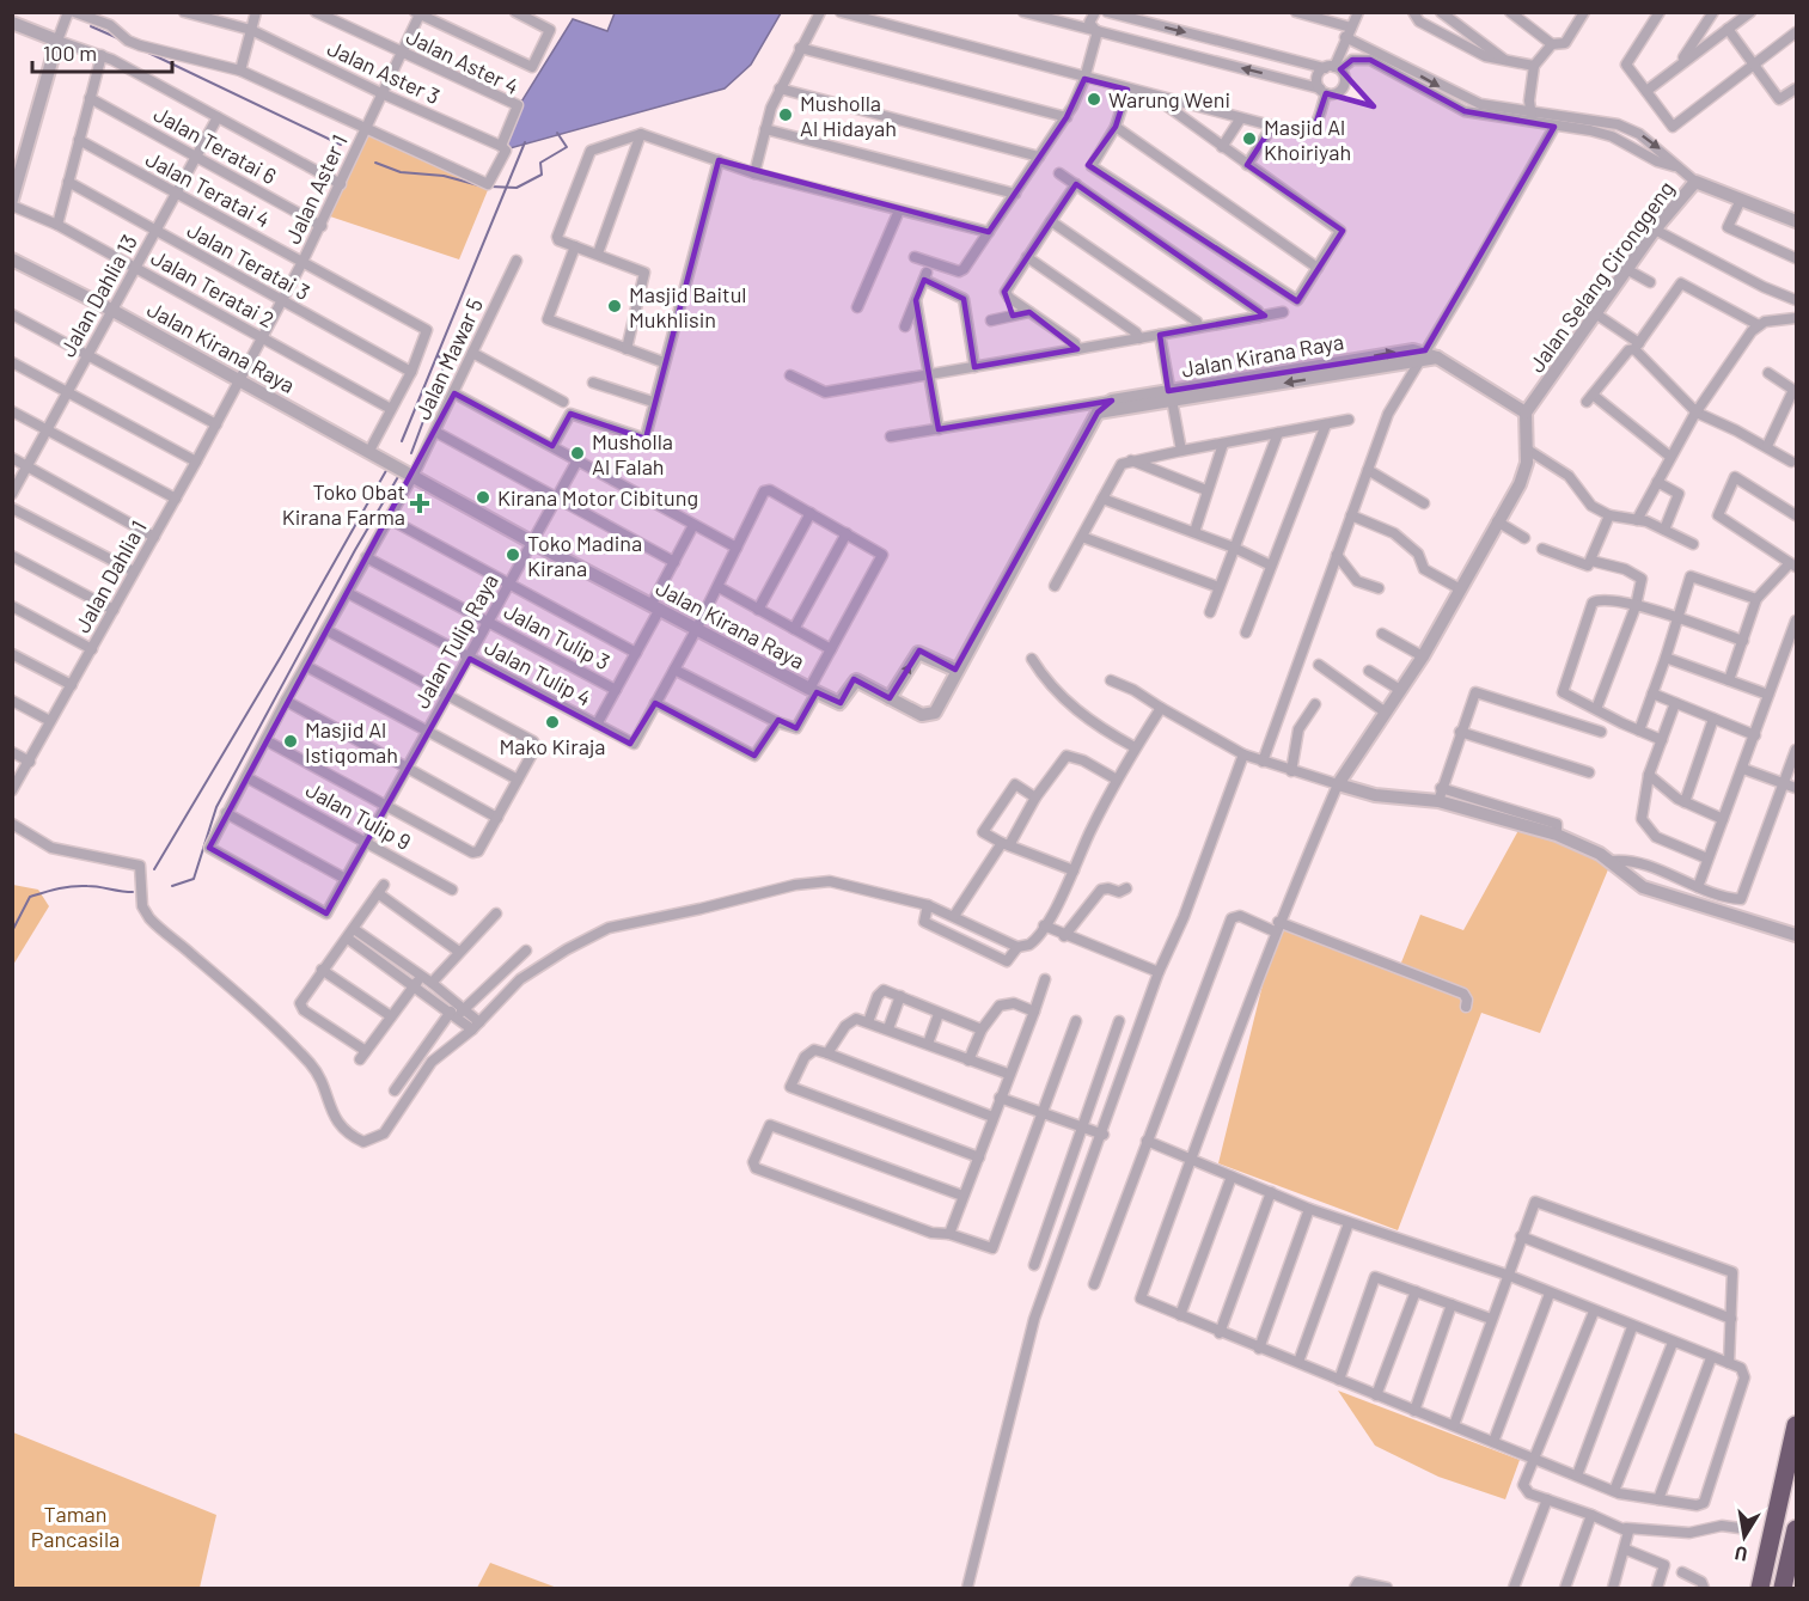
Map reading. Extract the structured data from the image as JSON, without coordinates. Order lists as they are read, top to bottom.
{
  "streets": {
    "street": [
      "Jalan Aster 4",
      "Jalan Aster 3",
      "Jalan Teratai 6",
      "Jalan Teratai 4",
      "Jalan Aster 1",
      "Jalan Teratai 3",
      "Jalan Selang Cironggeng",
      "Jalan Teratai 2",
      "Jalan Dahlia 13",
      "Jalan Kirana Raya",
      "Jalan Mawar 5",
      "Jalan Dahlia 1",
      "Jalan Tulip 3",
      "Jalan Tulip Raya",
      "Jalan Tulip 4",
      "Jalan Tulip 9"
    ]
  },
  "crossings": [
    ["Jalan Aster 4", "Jalan Aster 3"],
    ["Jalan Aster 4", "Jalan Aster 1"],
    ["Jalan Aster 3", "Jalan Aster 1"],
    ["Jalan Teratai 6", "Jalan Aster 1"],
    ["Jalan Teratai 6", "Jalan Dahlia 13"],
    ["Jalan Teratai 4", "Jalan Aster 1"],
    ["Jalan Teratai 4", "Jalan Teratai 3"],
    ["Jalan Teratai 4", "Jalan Dahlia 13"],
    ["Jalan Aster 1", "Jalan Teratai 3"],
    ["Jalan Aster 1", "Jalan Teratai 2"],
    ["Jalan Aster 1", "Jalan Kirana Raya"],
    ["Jalan Aster 1", "Jalan Dahlia 1"],
    ["Jalan Teratai 3", "Jalan Dahlia 13"],
    ["Jalan Teratai 2", "Jalan Dahlia 13"],
    ["Jalan Dahlia 13", "Jalan Kirana Raya"],
    ["Jalan Kirana Raya", "Jalan Mawar 5"],
    ["Jalan Kirana Raya", "Jalan Dahlia 1"],
    ["Jalan Kirana Raya", "Jalan Tulip Raya"],
    ["Jalan Mawar 5", "Jalan Tulip 3"],
    ["Jalan Mawar 5", "Jalan Tulip Raya"],
    ["Jalan Mawar 5", "Jalan Tulip 4"],
    ["Jalan Mawar 5", "Jalan Tulip 9"],
    ["Jalan Tulip 3", "Jalan Tulip Raya"],
    ["Jalan Tulip Raya", "Jalan Tulip 4"],
    ["Jalan Tulip Raya", "Jalan Tulip 9"]
  ],
  "parks": ["Taman Pancasila"],
  "places": {
    "other": [
      "Warung Weni",
      "Musholla Al Hidayah",
      "Masjid Al Khoiriyah",
      "Masjid Baitul Mukhlisin",
      "Musholla Al Falah",
      "Kirana Motor Cibitung",
      "Toko Madina Kirana",
      "Mako Kiraja",
      "Masjid Al Istiqomah"
    ],
    "health": ["Toko Obat Kirana Farma"]
  },
  "scale_bar": "100 m",
  "north": "bottom"
}
